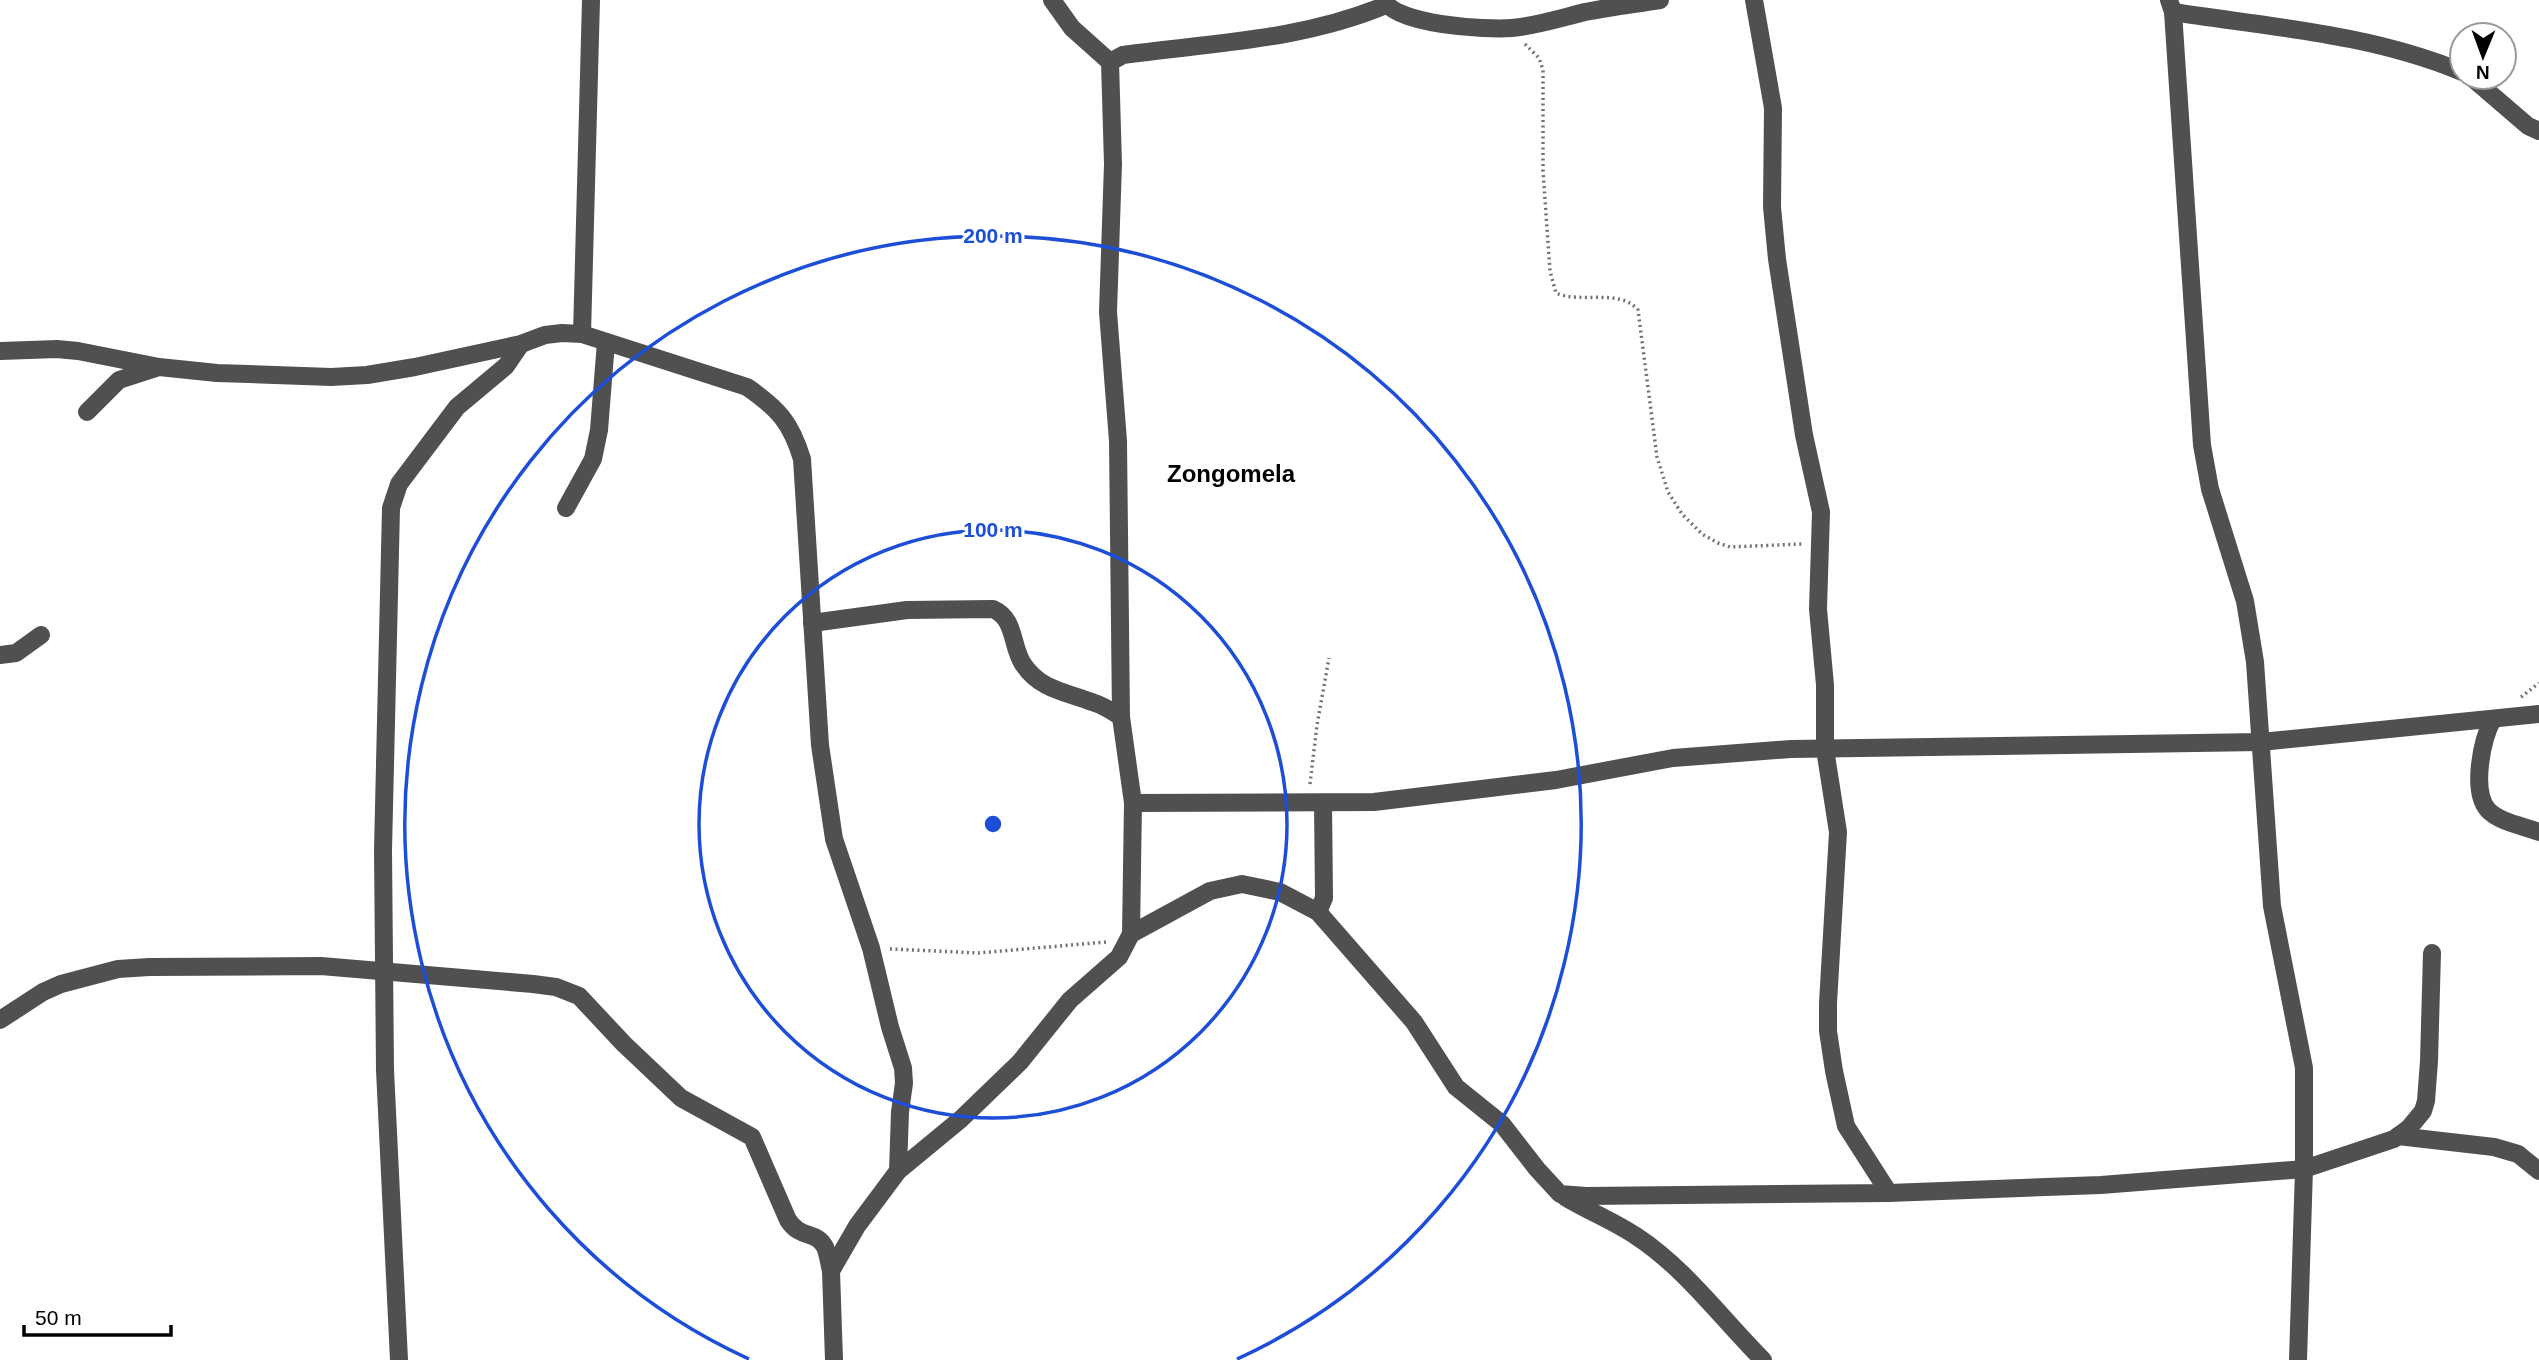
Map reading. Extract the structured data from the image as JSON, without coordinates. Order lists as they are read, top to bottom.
{
  "districts": ["Zongomela"],
  "scale_bar": "50 m",
  "north": "bottom",
  "rings": ["200 m", "100 m"]
}
